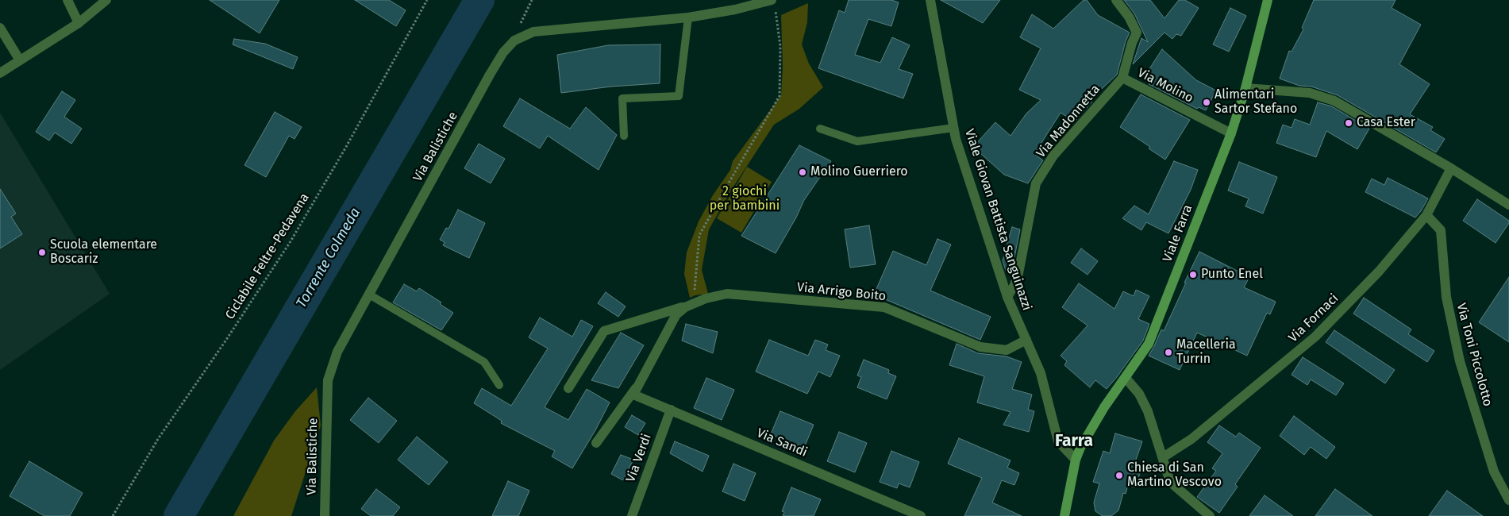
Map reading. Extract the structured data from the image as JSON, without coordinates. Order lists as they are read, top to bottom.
{
  "streets": {
    "main road": ["Viale Farra"],
    "street": [
      "Via Molino",
      "Via Madonnetta",
      "Via Balistiche",
      "Viale Giovan Battista Sanguinazzi",
      "Via Arrigo Boito",
      "Via Fornaci",
      "Via Toni Piccolotto",
      "Via Sandi",
      "Via Verdi"
    ],
    "path": ["Ciclabile Feltre-Pedavena"]
  },
  "crossings": [
    ["Via Molino", "Via Madonnetta"],
    ["Via Molino", "Viale Farra"],
    ["Via Madonnetta", "Viale Giovan Battista Sanguinazzi"],
    ["Viale Giovan Battista Sanguinazzi", "Viale Farra"],
    ["Viale Giovan Battista Sanguinazzi", "Via Arrigo Boito"],
    ["Via Arrigo Boito", "Via Sandi"],
    ["Via Fornaci", "Via Toni Piccolotto"],
    ["Via Sandi", "Via Verdi"]
  ],
  "districts": ["Farra"],
  "water": ["Torrente Colmeda"],
  "parks": ["2 giochi per bambini"],
  "places": [
    "Alimentari Sartor Stefano",
    "Casa Ester",
    "Molino Guerriero",
    "Scuola elementare Boscariz",
    "Punto Enel",
    "Macelleria Turrin",
    "Chiesa di San Martino Vescovo"
  ]
}
